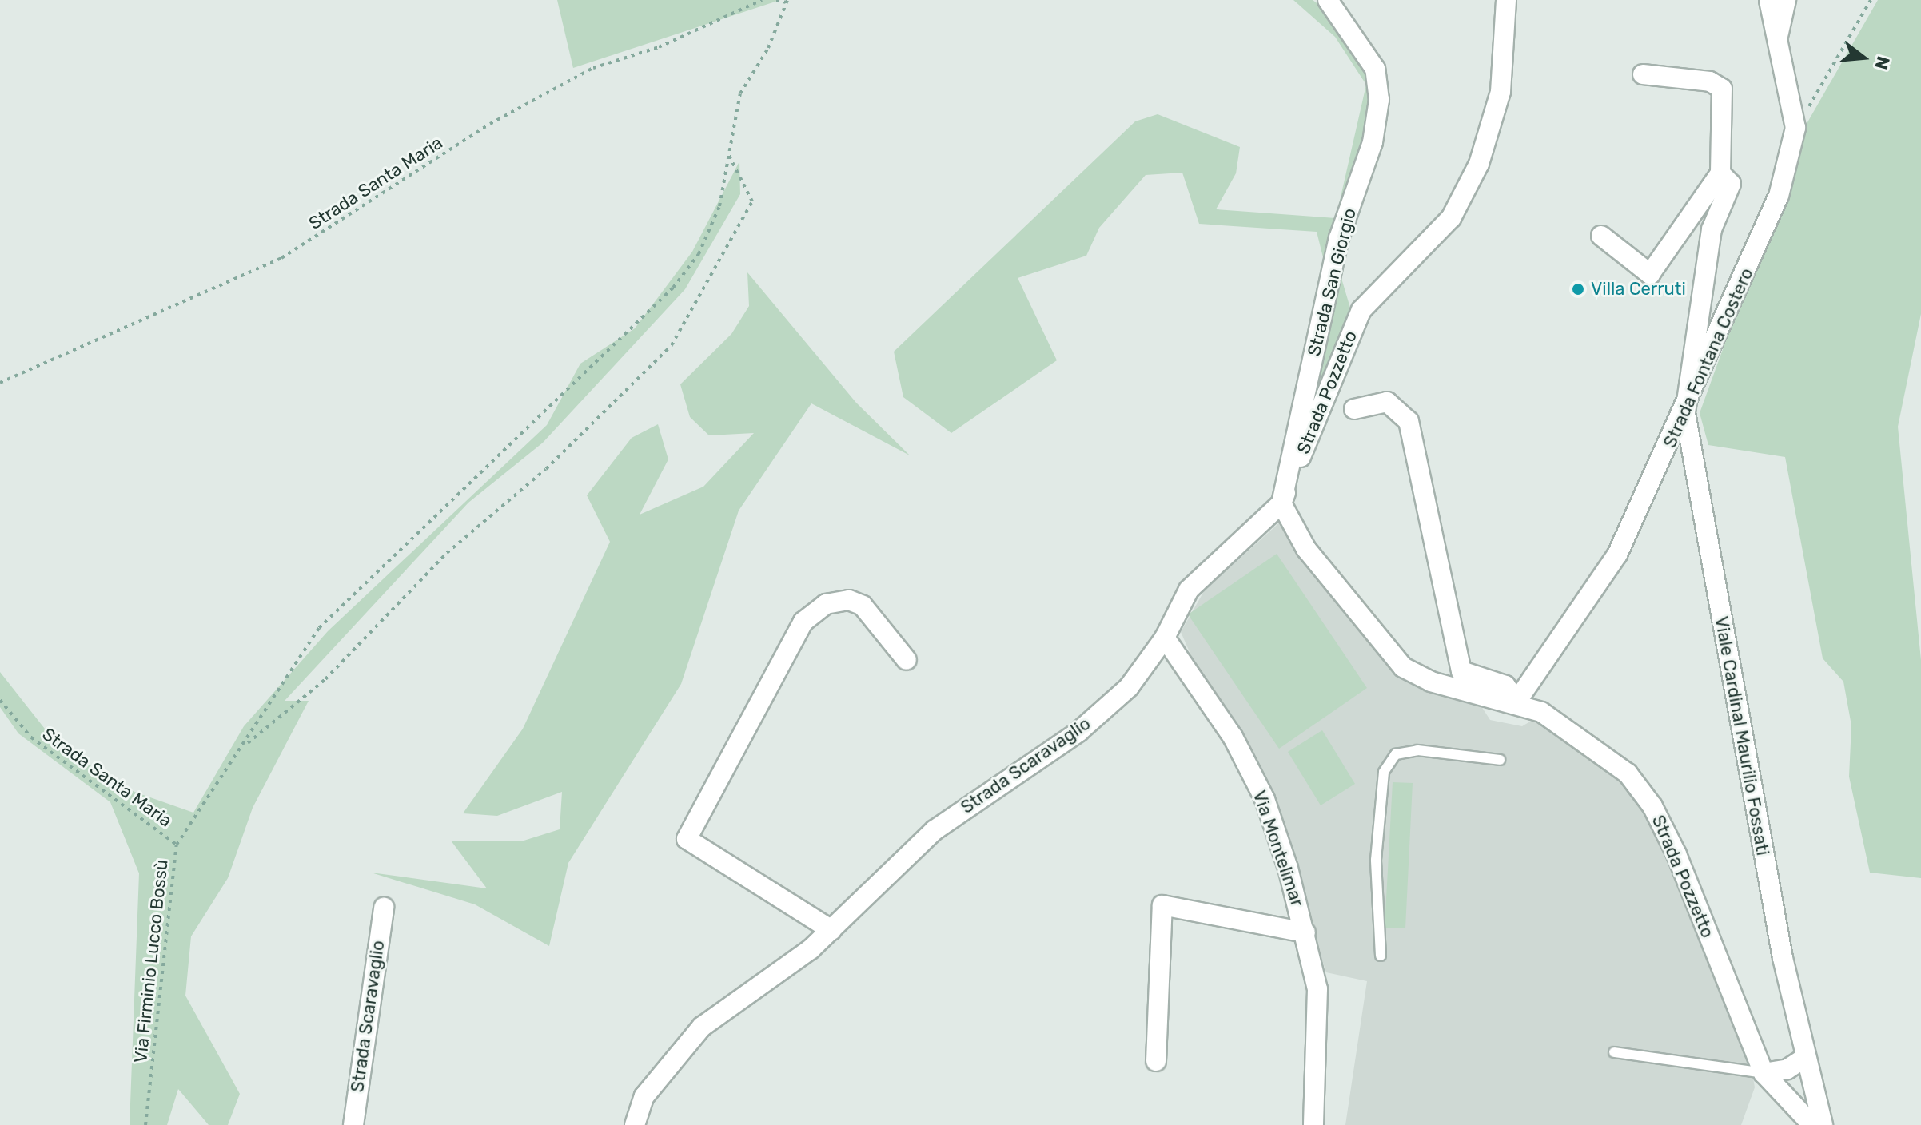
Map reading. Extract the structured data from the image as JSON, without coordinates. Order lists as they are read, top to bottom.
{
  "streets": {
    "street": [
      "Strada San Giorgio",
      "Strada Fontana Costero",
      "Strada Pozzetto",
      "Viale Cardinal Maurilio Fossati",
      "Strada Scaravaglio",
      "Via Montelimar"
    ],
    "path": ["Strada Santa Maria", "Via Firminio Lucco Bossù"]
  },
  "crossings": [
    ["Strada Santa Maria", "Via Firminio Lucco Bossù"],
    ["Strada San Giorgio", "Strada Pozzetto"],
    ["Strada San Giorgio", "Strada Scaravaglio"],
    ["Strada Fontana Costero", "Strada Pozzetto"],
    ["Strada Fontana Costero", "Viale Cardinal Maurilio Fossati"],
    ["Strada Pozzetto", "Strada Scaravaglio"],
    ["Strada Scaravaglio", "Via Montelimar"]
  ],
  "places": ["Villa Cerruti"],
  "north": "right"
}
